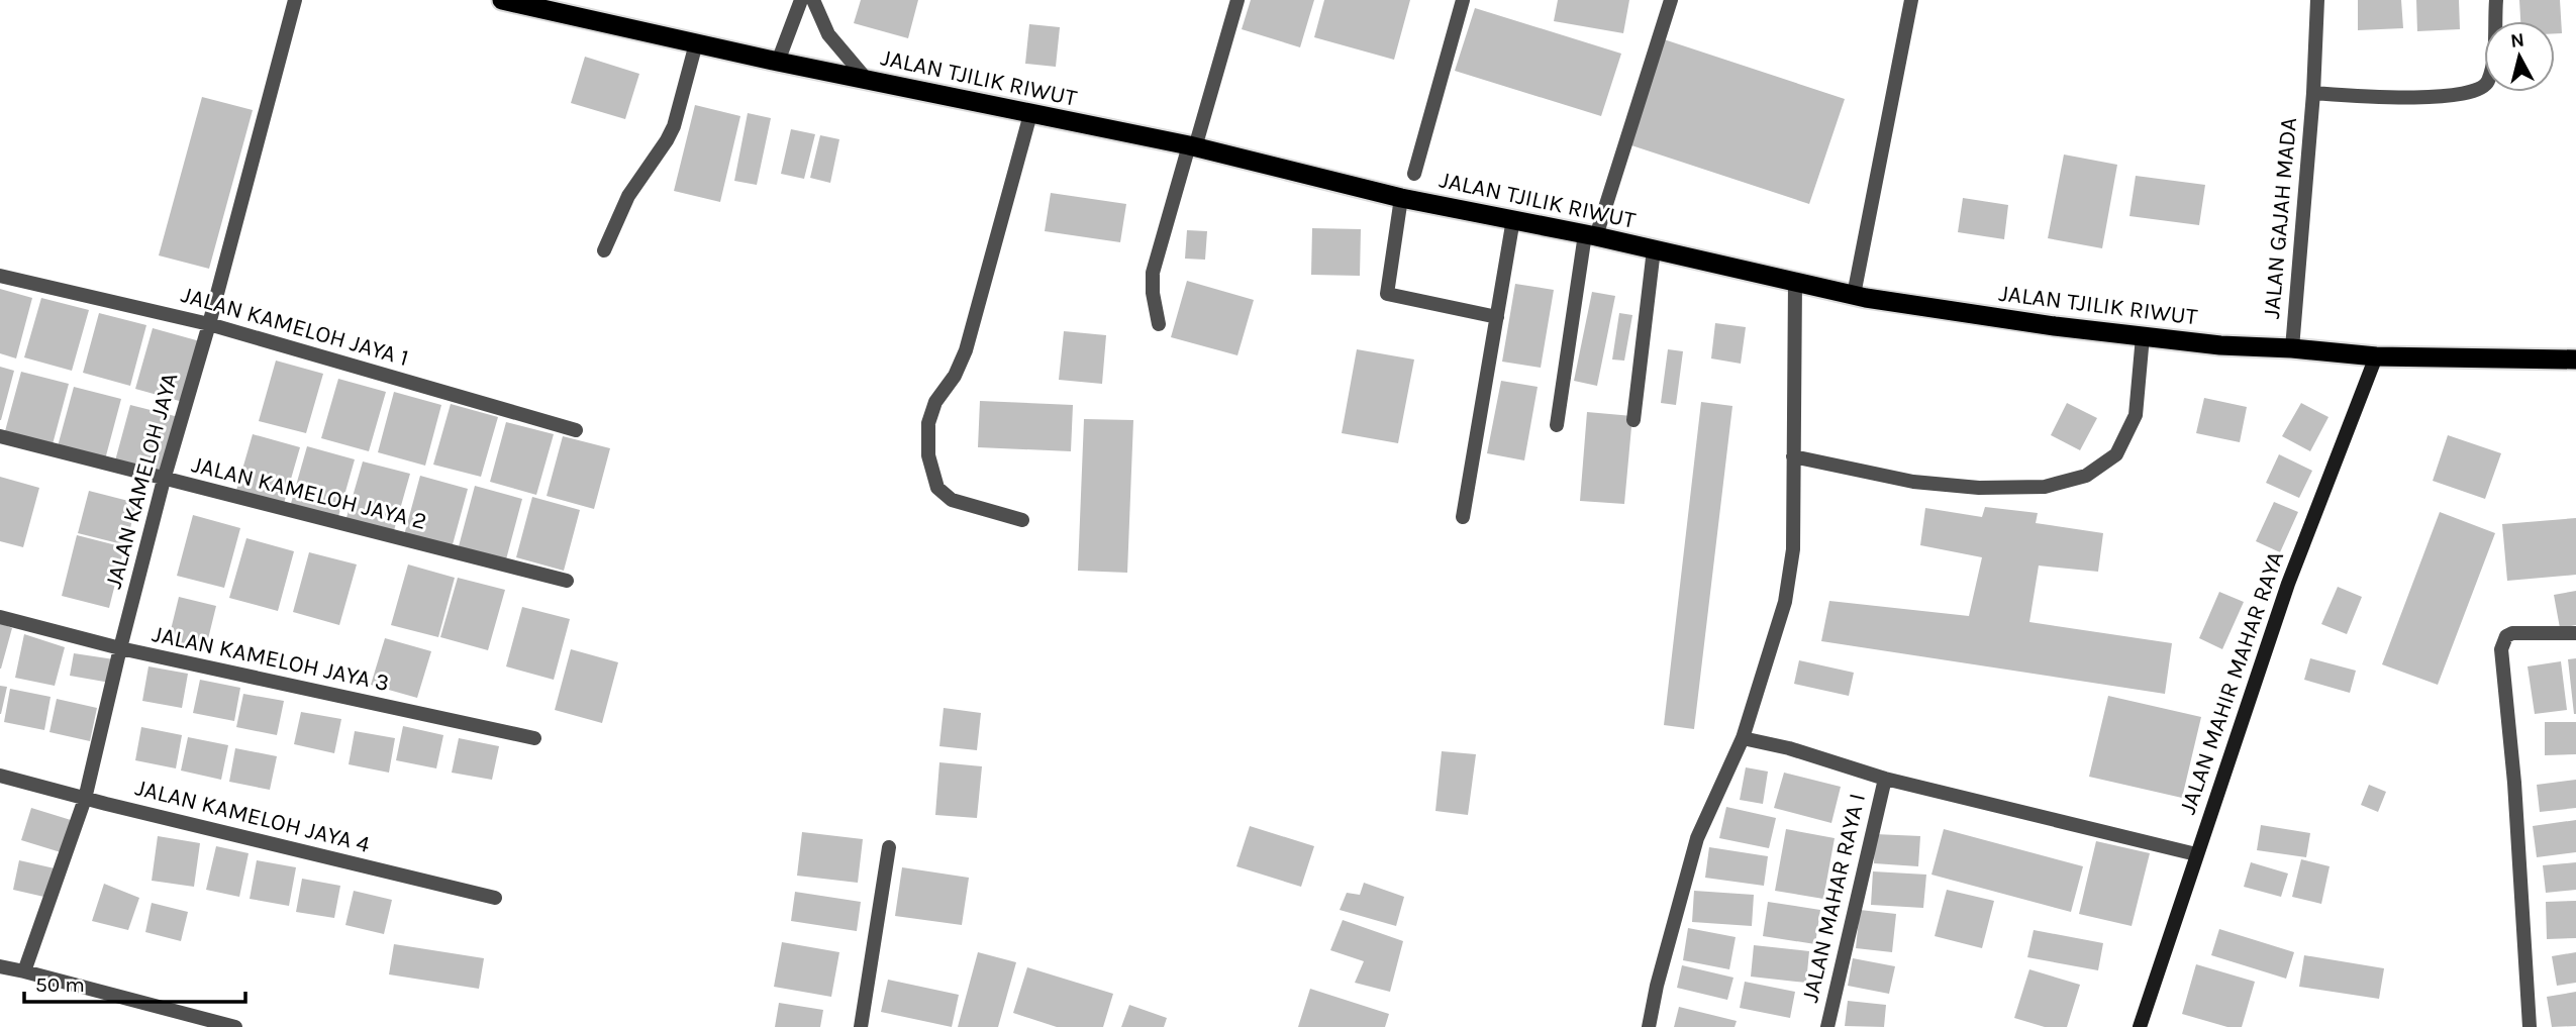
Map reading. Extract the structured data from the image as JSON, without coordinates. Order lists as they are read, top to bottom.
{
  "streets": {
    "highway": ["JALAN TJILIK RIWUT"],
    "main road": ["JALAN MAHIR MAHAR RAYA"],
    "street": [
      "JALAN GAJAH MADA",
      "JALAN KAMELOH JAYA 1",
      "JALAN KAMELOH JAYA",
      "JALAN KAMELOH JAYA 2",
      "JALAN KAMELOH JAYA 3",
      "JALAN KAMELOH JAYA 4",
      "JALAN MAHAR RAYA I"
    ]
  },
  "crossings": [
    ["JALAN TJILIK RIWUT", "JALAN GAJAH MADA"],
    ["JALAN TJILIK RIWUT", "JALAN MAHIR MAHAR RAYA"],
    ["JALAN KAMELOH JAYA 1", "JALAN KAMELOH JAYA"],
    ["JALAN KAMELOH JAYA", "JALAN KAMELOH JAYA 2"],
    ["JALAN KAMELOH JAYA", "JALAN KAMELOH JAYA 3"],
    ["JALAN KAMELOH JAYA", "JALAN KAMELOH JAYA 4"]
  ],
  "scale_bar": "50 m",
  "north": "top"
}
